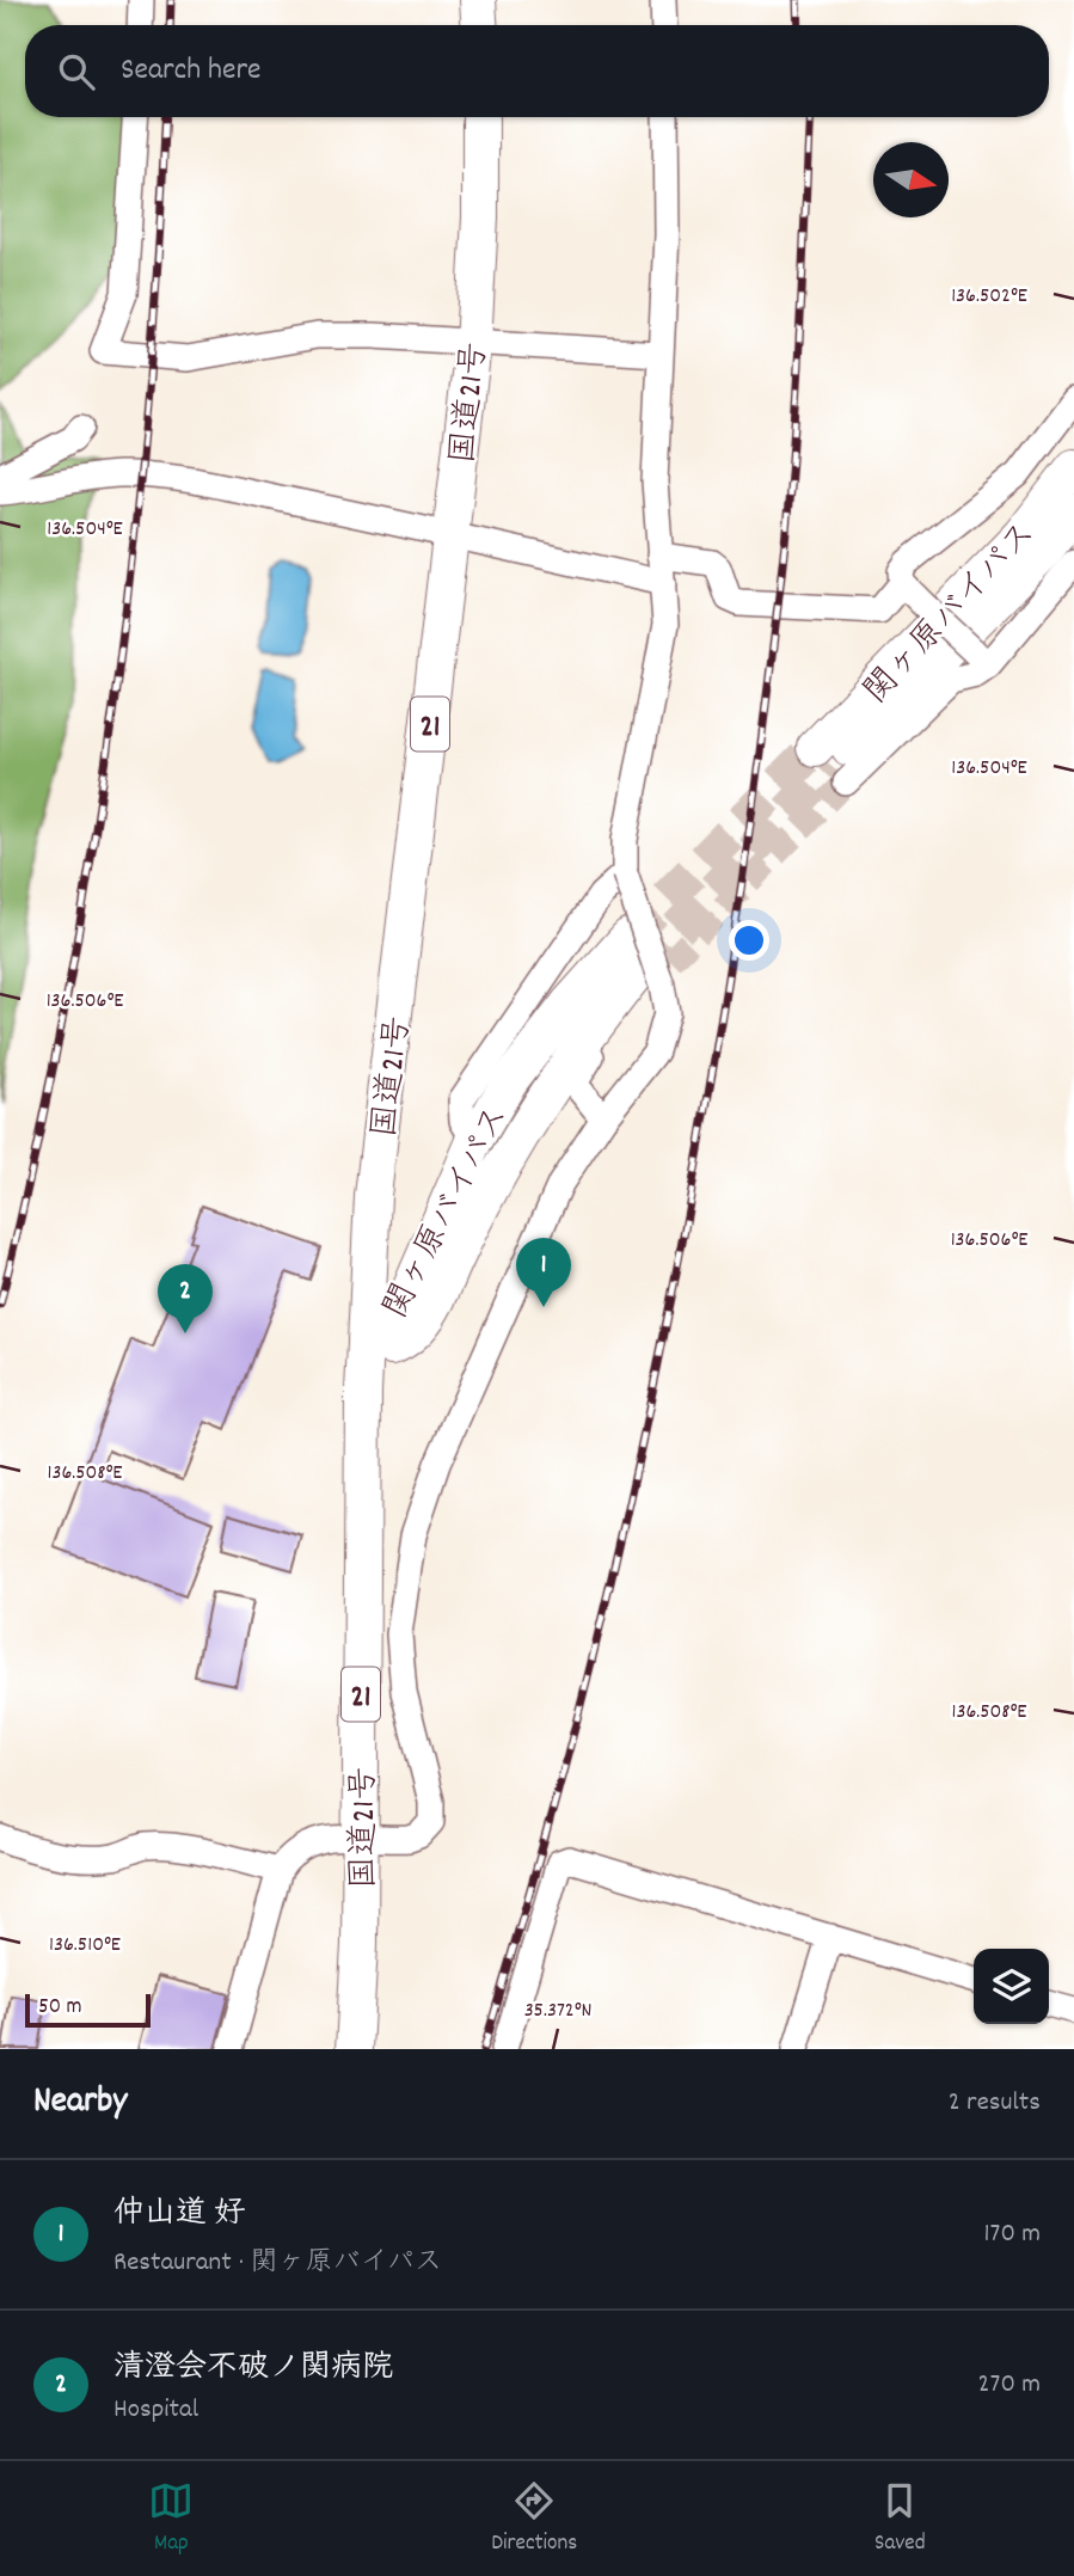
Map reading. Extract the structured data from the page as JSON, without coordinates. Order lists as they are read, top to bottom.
{
  "streets": {
    "highway": ["国道21号", "関ヶ原バイパス", "21"]
  },
  "crossings": [
    ["国道21号", "関ヶ原バイパス"]
  ],
  "scale_bar": "50 m",
  "north": "right",
  "page": {
    "search": "Search here",
    "pins": ["1", "2"],
    "scale": "50 m",
    "heading": ["Nearby", "2 results"],
    "list": [
      {
        "mark": "1",
        "name": "仲山道 好",
        "note": "Restaurant · 関ヶ原バイパス",
        "value": "170 m"
      },
      {
        "mark": "2",
        "name": "清澄会不破ノ関病院",
        "note": "Hospital",
        "value": "270 m"
      }
    ],
    "nav": ["Map", "Directions", "Saved"]
  },
  "coordinates": [
    "136.502°E",
    "136.504°E",
    "136.506°E",
    "136.508°E",
    "136.510°E",
    "35.372°N"
  ]
}
